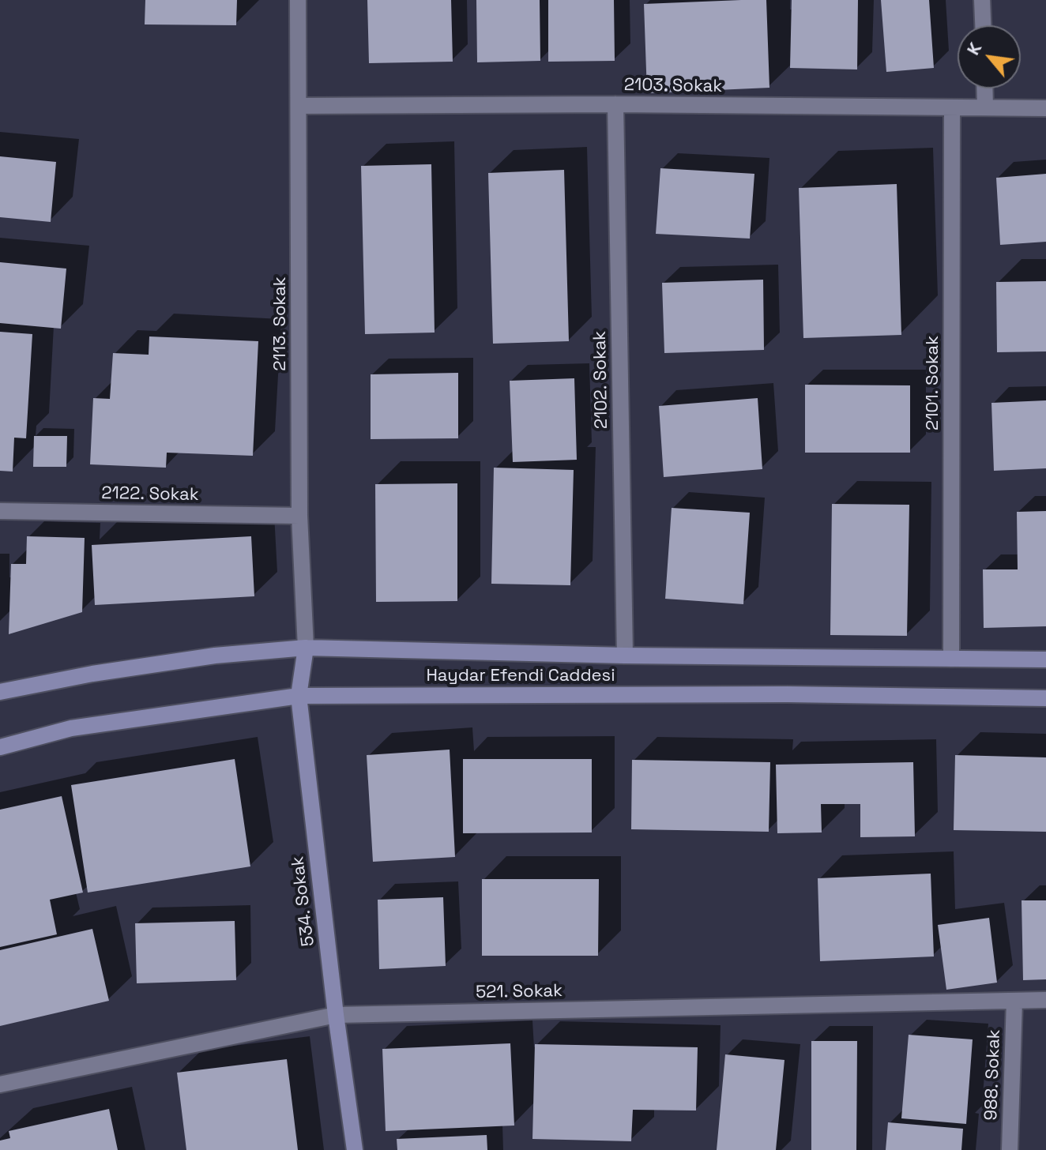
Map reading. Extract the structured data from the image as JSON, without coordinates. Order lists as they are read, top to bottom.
{
  "streets": {
    "main road": ["Haydar Efendi Caddesi", "534. Sokak"],
    "street": [
      "2103. Sokak",
      "2113. Sokak",
      "2102. Sokak",
      "2101. Sokak",
      "2122. Sokak",
      "521. Sokak",
      "988. Sokak"
    ]
  },
  "crossings": [
    ["2103. Sokak", "2113. Sokak"],
    ["2103. Sokak", "2102. Sokak"],
    ["2103. Sokak", "2101. Sokak"],
    ["2113. Sokak", "2122. Sokak"],
    ["2113. Sokak", "Haydar Efendi Caddesi"],
    ["2113. Sokak", "534. Sokak"],
    ["2102. Sokak", "Haydar Efendi Caddesi"],
    ["2101. Sokak", "Haydar Efendi Caddesi"],
    ["Haydar Efendi Caddesi", "534. Sokak"],
    ["534. Sokak", "521. Sokak"],
    ["521. Sokak", "988. Sokak"]
  ],
  "north": "top left"
}
